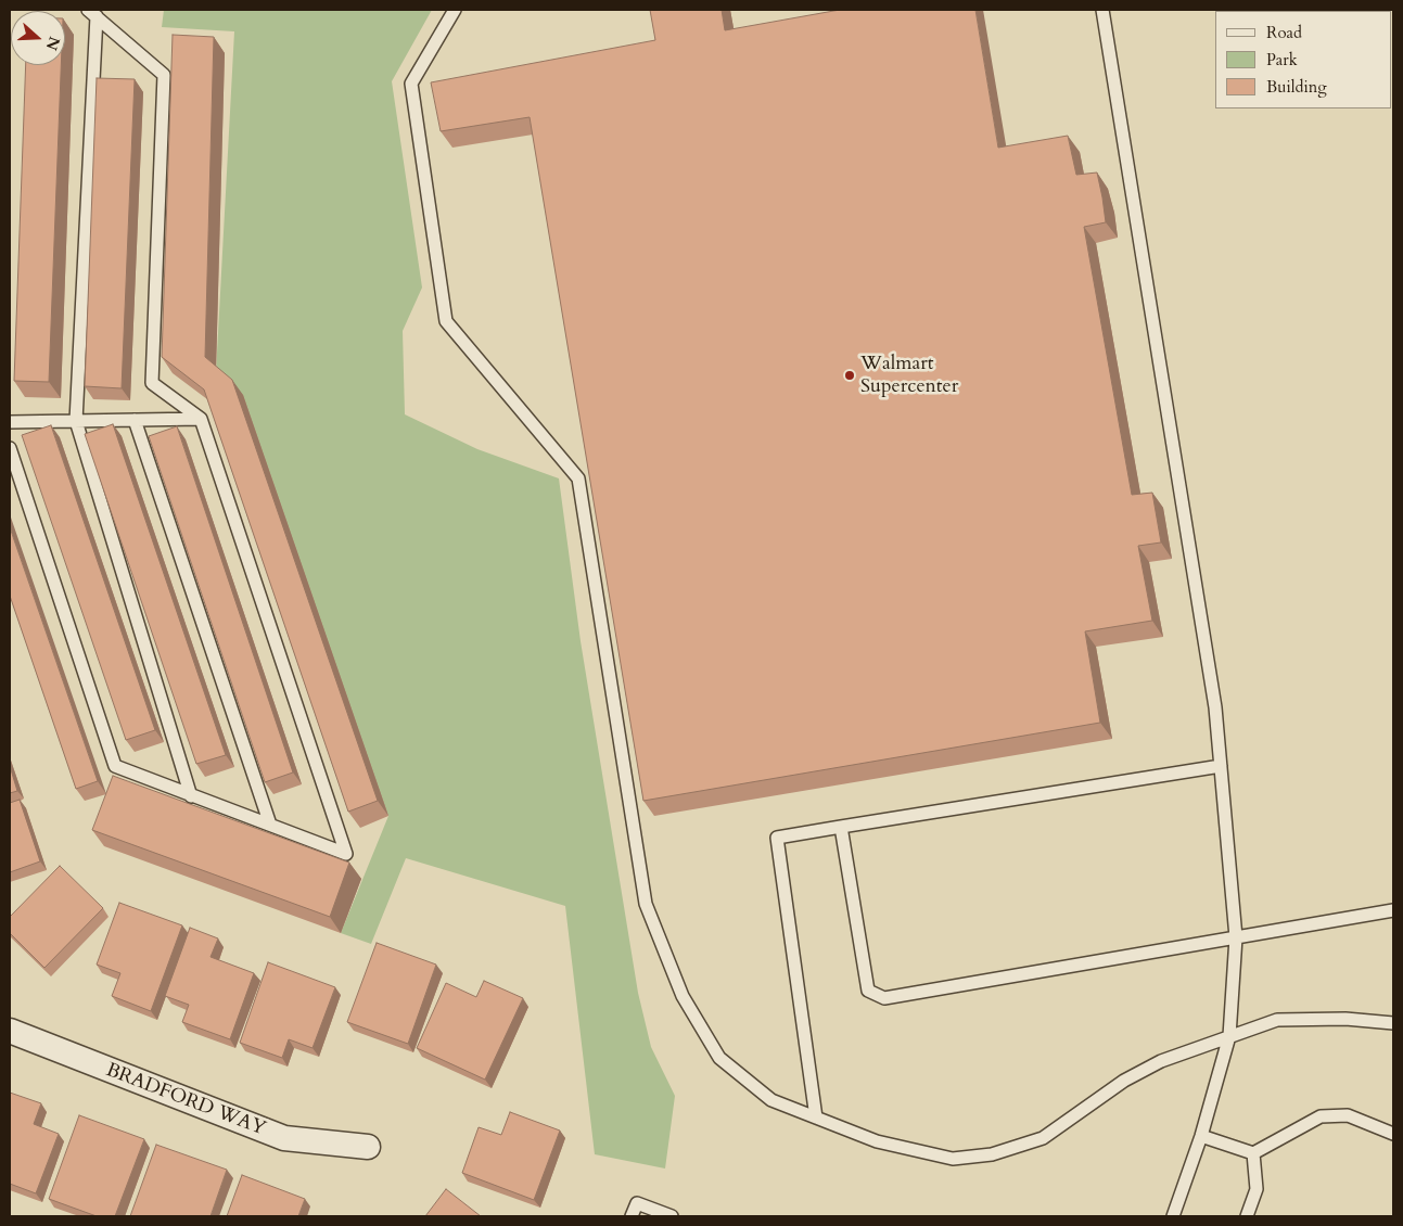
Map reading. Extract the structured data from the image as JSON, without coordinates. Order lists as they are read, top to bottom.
{
  "streets": {
    "street": ["BRADFORD WAY"]
  },
  "places": ["Walmart Supercenter"],
  "legend": ["Road", "Park", "Building"],
  "north": "right"
}
